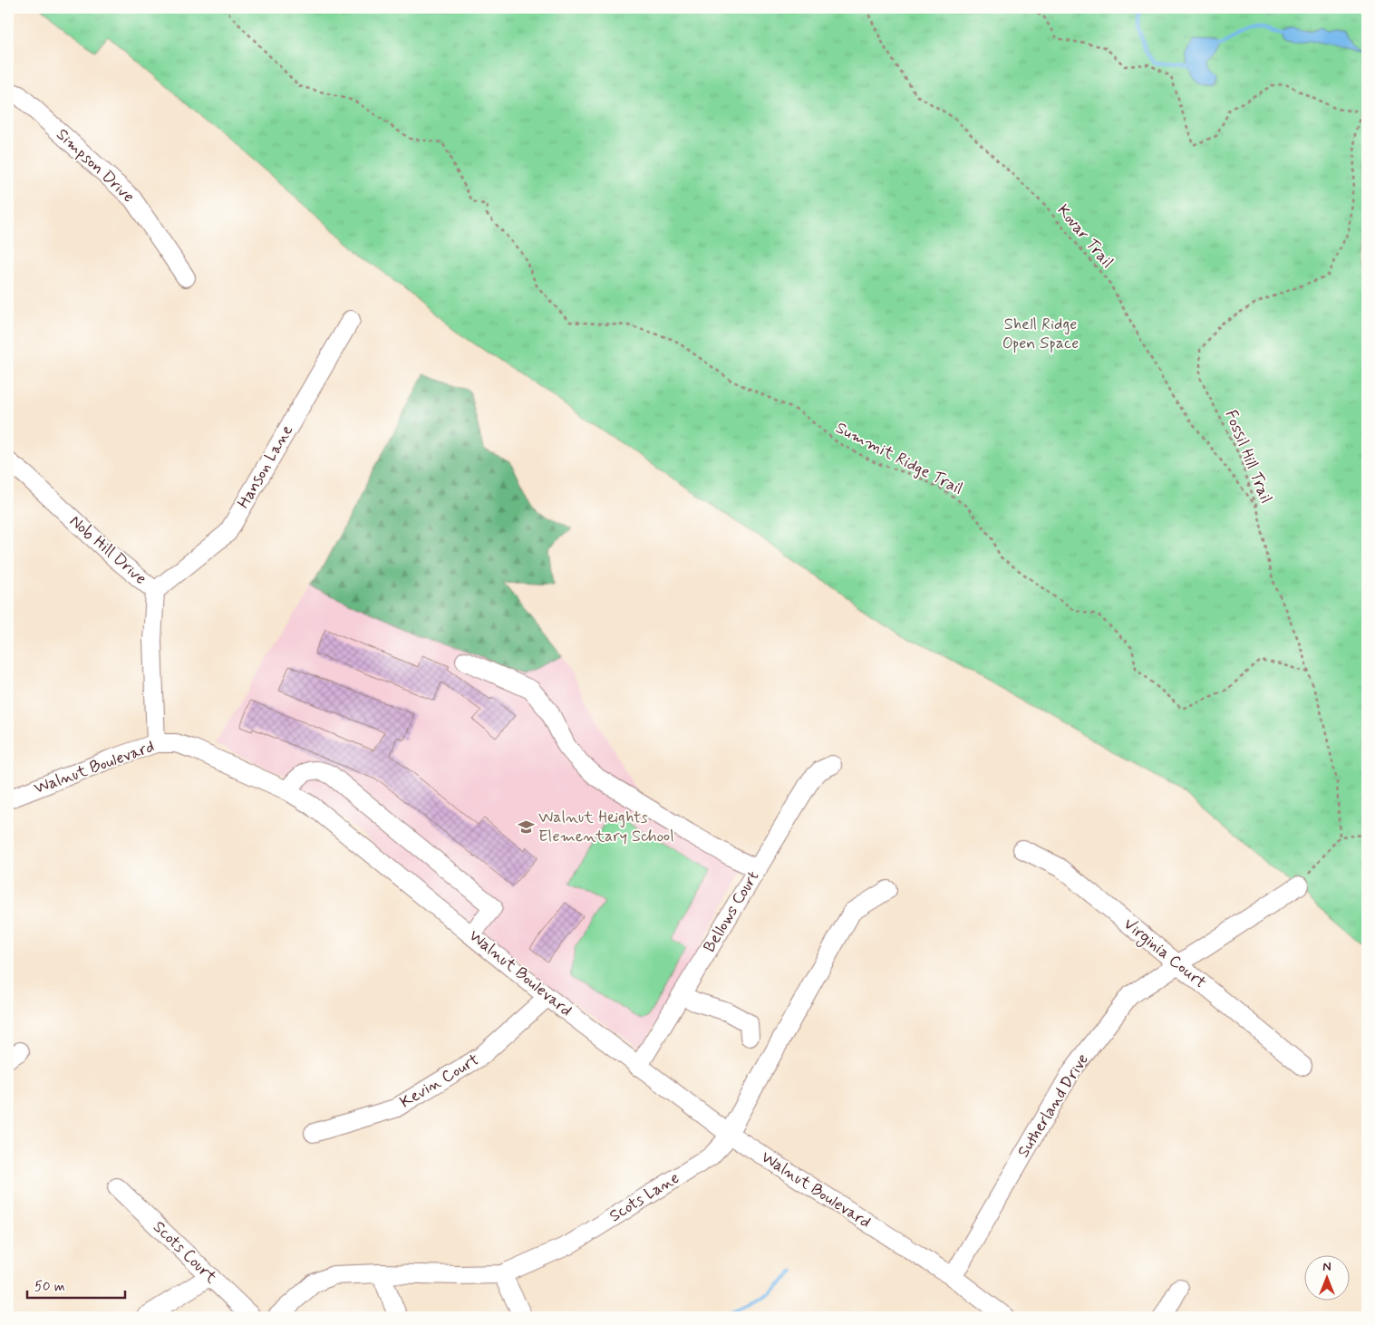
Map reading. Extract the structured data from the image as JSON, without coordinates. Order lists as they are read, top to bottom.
{
  "streets": {
    "street": [
      "Simpson Drive",
      "Hanson Lane",
      "Nob Hill Drive",
      "Walnut Boulevard",
      "Bellows Court",
      "Virginia Court",
      "Kevin Court",
      "Sutherland Drive",
      "Scots Lane",
      "Scots Court"
    ],
    "path": ["Kovar Trail", "Fossil Hill Trail", "Summit Ridge Trail"]
  },
  "crossings": [
    ["Kovar Trail", "Fossil Hill Trail"],
    ["Fossil Hill Trail", "Summit Ridge Trail"],
    ["Hanson Lane", "Nob Hill Drive"],
    ["Nob Hill Drive", "Walnut Boulevard"],
    ["Walnut Boulevard", "Bellows Court"],
    ["Walnut Boulevard", "Kevin Court"],
    ["Walnut Boulevard", "Sutherland Drive"],
    ["Walnut Boulevard", "Scots Lane"],
    ["Virginia Court", "Sutherland Drive"]
  ],
  "parks": ["Shell Ridge Open Space"],
  "places": {
    "school or university": ["Walnut Heights Elementary School"]
  },
  "scale_bar": "50 m",
  "north": "top"
}
